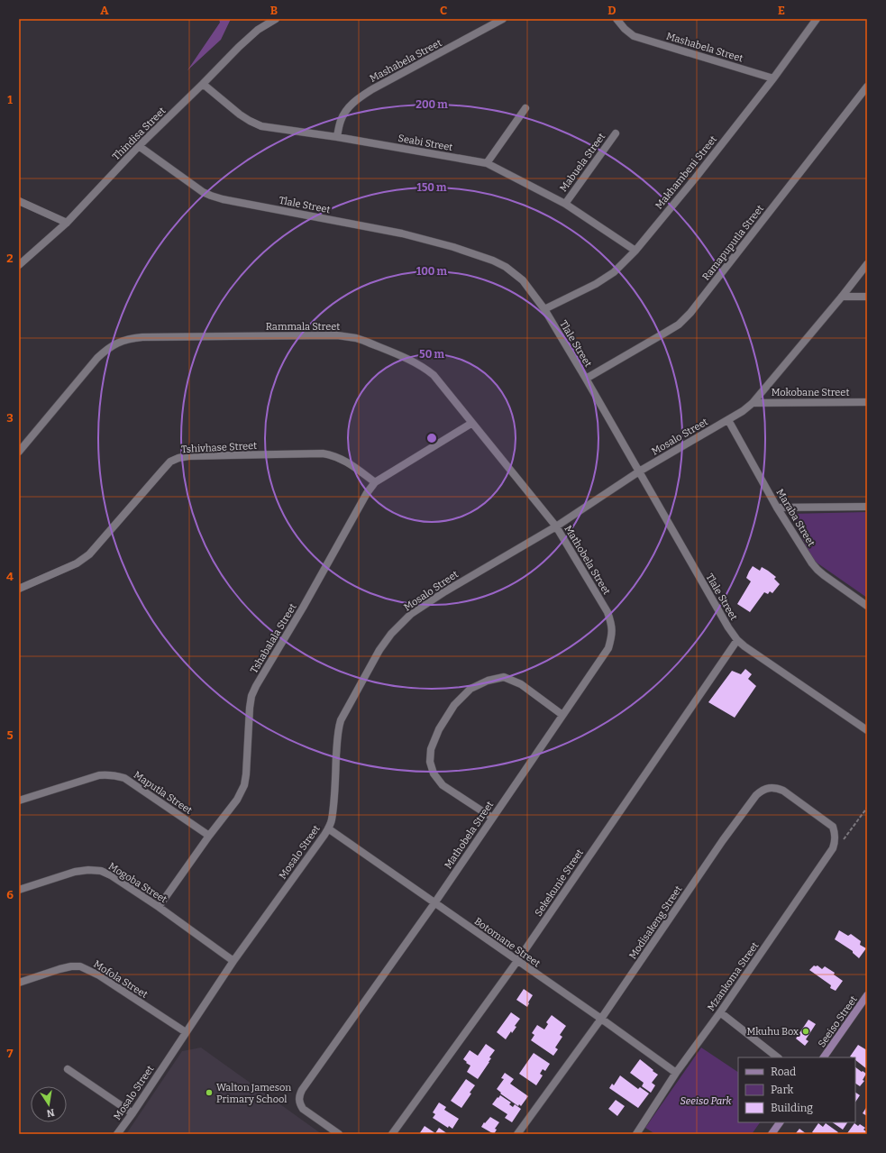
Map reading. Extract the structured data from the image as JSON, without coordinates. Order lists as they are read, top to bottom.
{
  "streets": {
    "street": [
      "Mashabela Street",
      "Thindisa Street",
      "Seabi Street",
      "Mabuela Street",
      "Makhambeni Street",
      "Tlale Street",
      "Ramapuputla Street",
      "Rammala Street",
      "Mokobane Street",
      "Mosalo Street",
      "Tshivhase Street",
      "Maraba Street",
      "Mathobela Street",
      "Tshabalala Street",
      "Maputla Street",
      "Mogoba Street",
      "Sekekunie Street",
      "Modisakeng Street",
      "Botomane Street",
      "Mzankoma Street",
      "Mofola Street",
      "Seeiso Street"
    ]
  },
  "crossings": [
    ["Mashabela Street", "Seabi Street"],
    ["Mashabela Street", "Makhambeni Street"],
    ["Thindisa Street", "Seabi Street"],
    ["Thindisa Street", "Tlale Street"],
    ["Seabi Street", "Mabuela Street"],
    ["Seabi Street", "Makhambeni Street"],
    ["Makhambeni Street", "Tlale Street"],
    ["Tlale Street", "Ramapuputla Street"],
    ["Tlale Street", "Mosalo Street"],
    ["Tlale Street", "Sekekunie Street"],
    ["Rammala Street", "Mosalo Street"],
    ["Rammala Street", "Mathobela Street"],
    ["Rammala Street", "Tshabalala Street"],
    ["Mokobane Street", "Mosalo Street"],
    ["Mosalo Street", "Maraba Street"],
    ["Mosalo Street", "Mathobela Street"],
    ["Mosalo Street", "Mogoba Street"],
    ["Mosalo Street", "Botomane Street"],
    ["Mosalo Street", "Mofola Street"],
    ["Tshivhase Street", "Tshabalala Street"],
    ["Mathobela Street", "Botomane Street"],
    ["Tshabalala Street", "Maputla Street"],
    ["Tshabalala Street", "Mogoba Street"],
    ["Sekekunie Street", "Botomane Street"],
    ["Modisakeng Street", "Botomane Street"],
    ["Modisakeng Street", "Mzankoma Street"],
    ["Botomane Street", "Mzankoma Street"]
  ],
  "parks": ["Seeiso Park"],
  "places": ["Mkuhu Box", "Walton Jameson Primary School"],
  "legend": ["Road", "Park", "Building"],
  "north": "bottom",
  "grid": {
    "columns": [
      "A",
      "B",
      "C",
      "D",
      "E"
    ],
    "rows": [
      "1",
      "2",
      "3",
      "4",
      "5",
      "6",
      "7"
    ]
  },
  "rings": [
    "200 m",
    "150 m",
    "100 m",
    "50 m"
  ]
}
